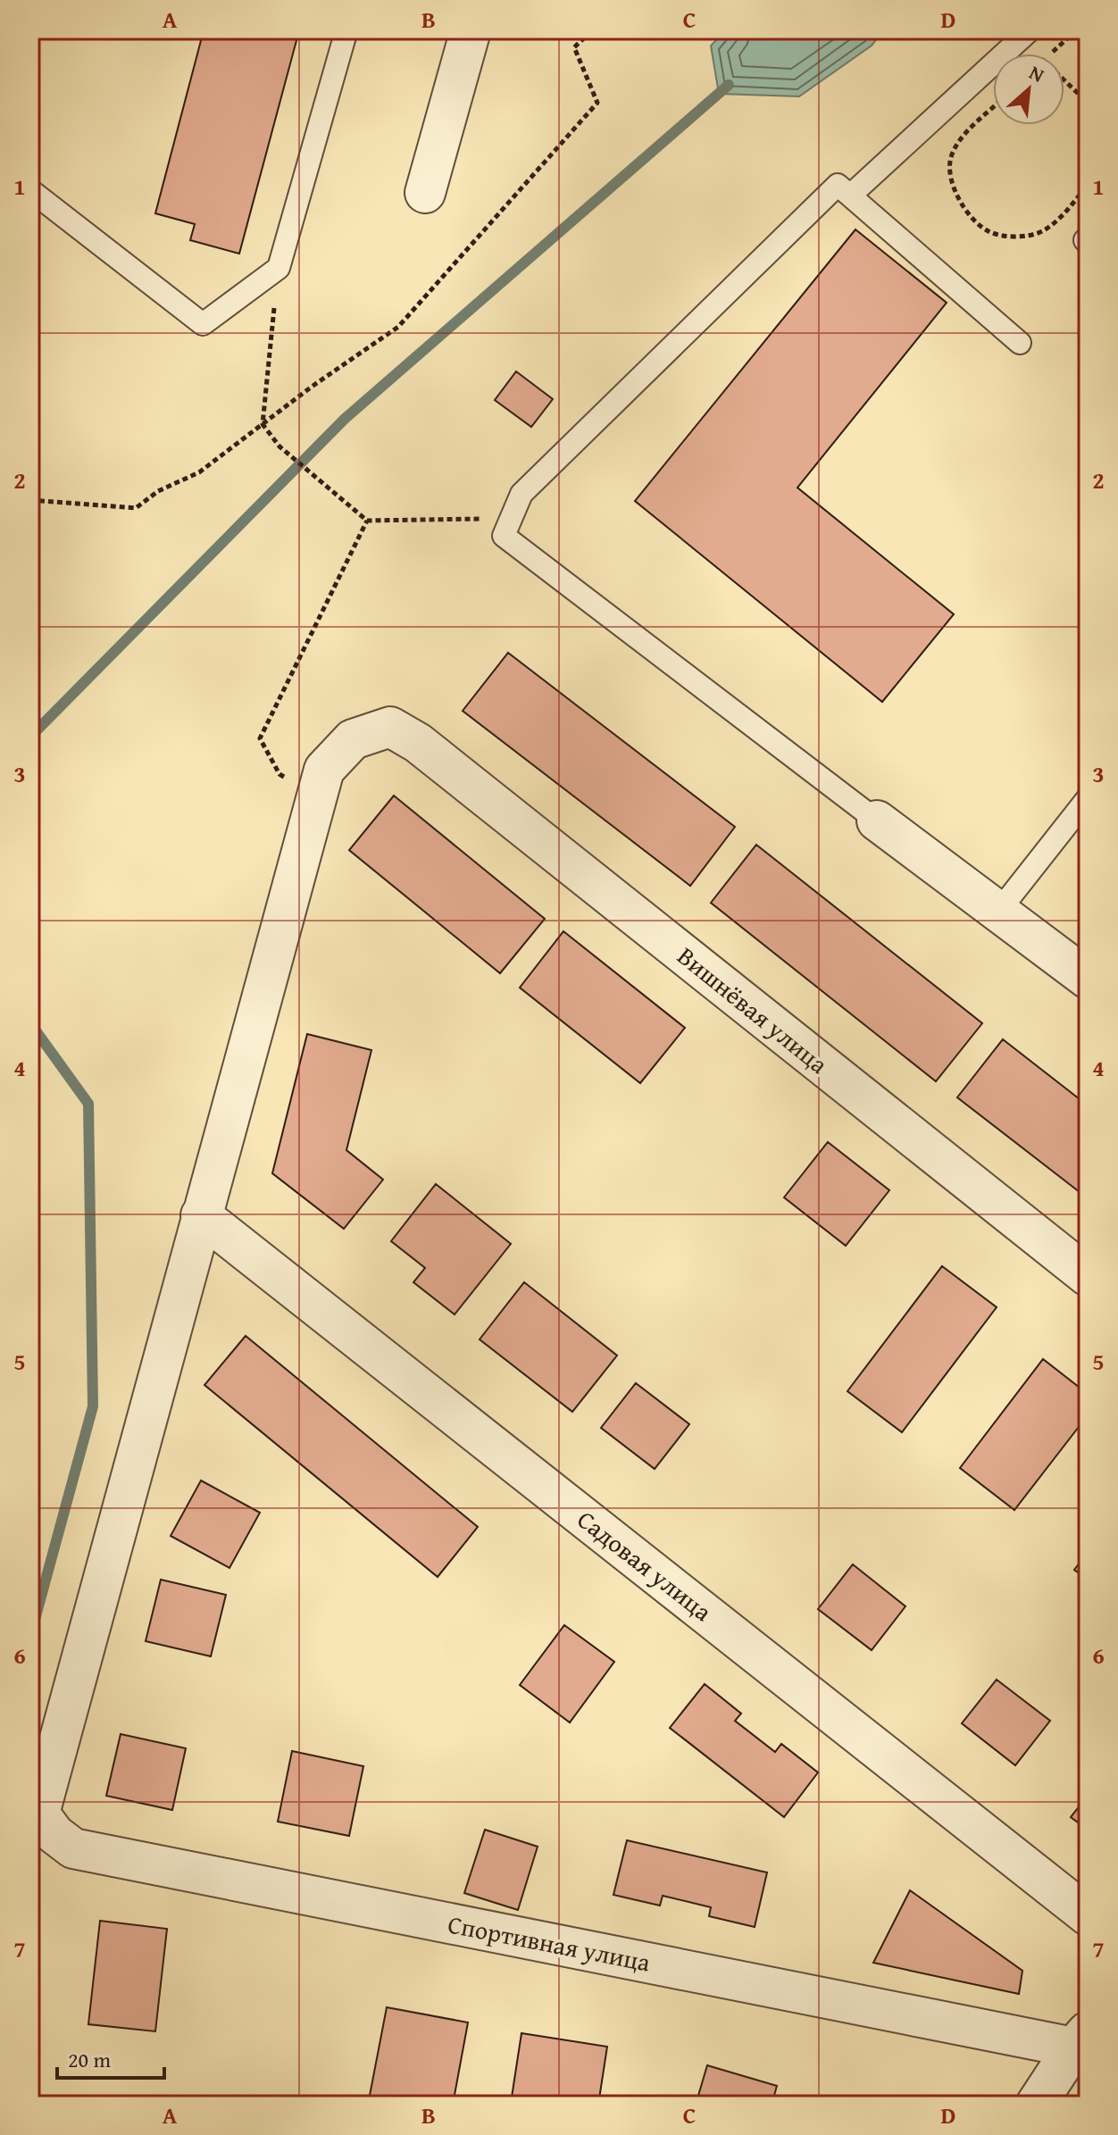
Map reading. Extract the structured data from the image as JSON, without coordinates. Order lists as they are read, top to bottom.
{
  "streets": {
    "street": ["Вишнёвая улица", "Садовая улица", "Спортивная улица"]
  },
  "crossings": [
    ["Вишнёвая улица", "Садовая улица"],
    ["Вишнёвая улица", "Спортивная улица"]
  ],
  "scale_bar": "20 m",
  "north": "top right",
  "grid": {
    "columns": [
      "A",
      "B",
      "C",
      "D"
    ],
    "rows": [
      "1",
      "2",
      "3",
      "4",
      "5",
      "6",
      "7"
    ]
  }
}
